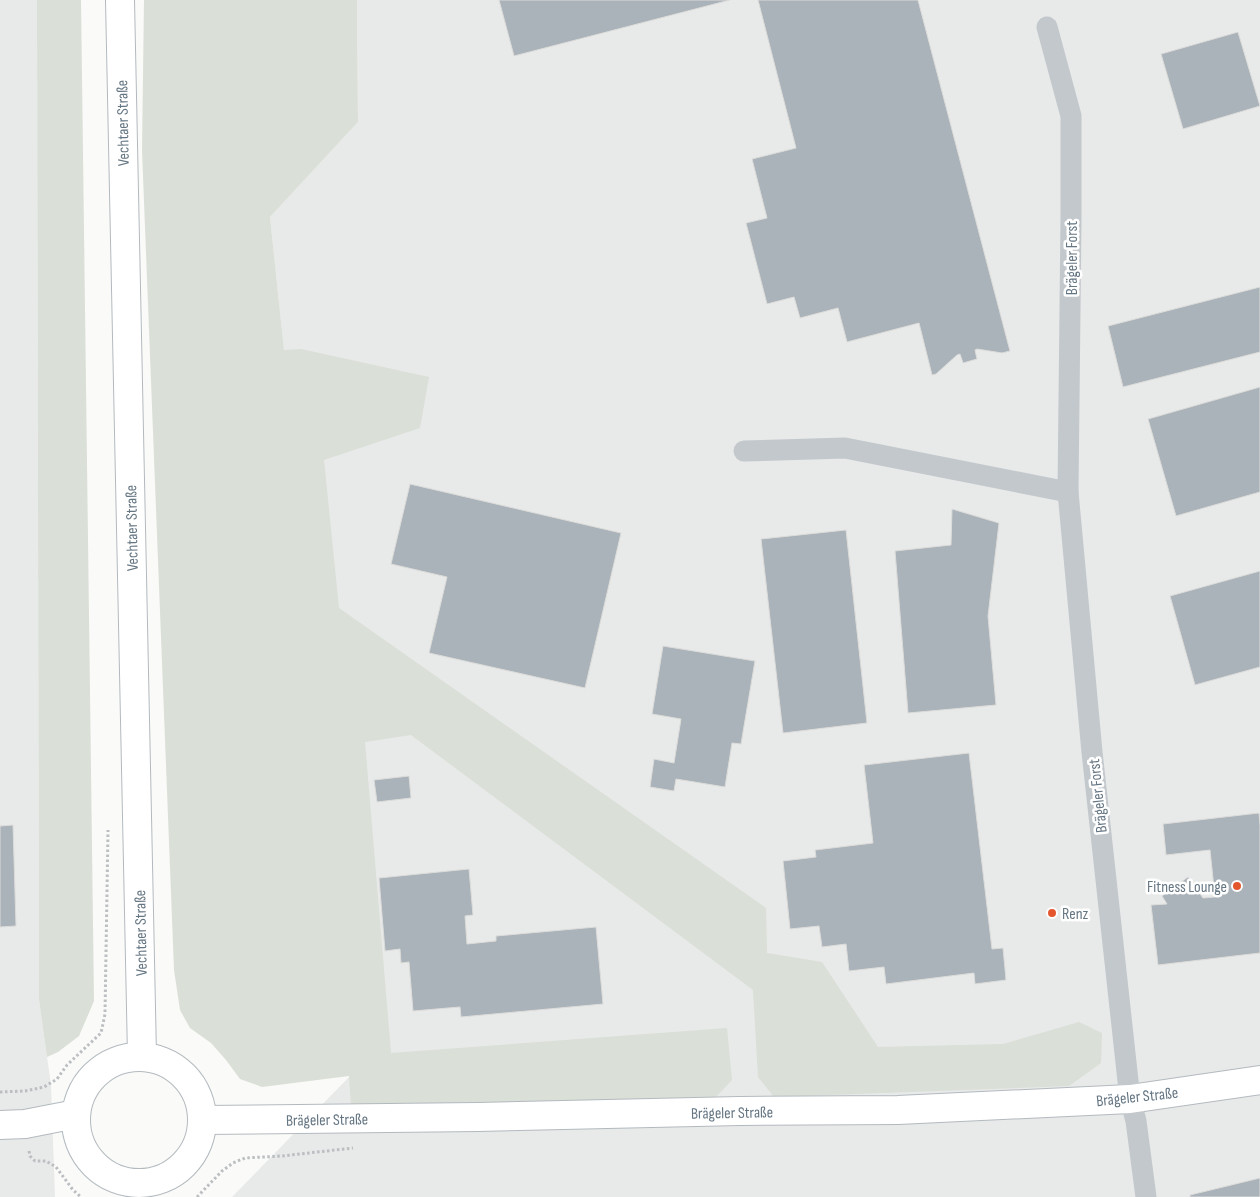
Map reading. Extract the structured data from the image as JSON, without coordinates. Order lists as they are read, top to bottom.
{
  "streets": {
    "main road": ["Vechtaer Straße", "Brägeler Straße"],
    "street": ["Brägeler Forst"]
  },
  "crossings": [
    ["Vechtaer Straße", "Brägeler Straße"],
    ["Brägeler Forst", "Brägeler Straße"]
  ],
  "places": ["Fitness Lounge", "Renz"]
}
